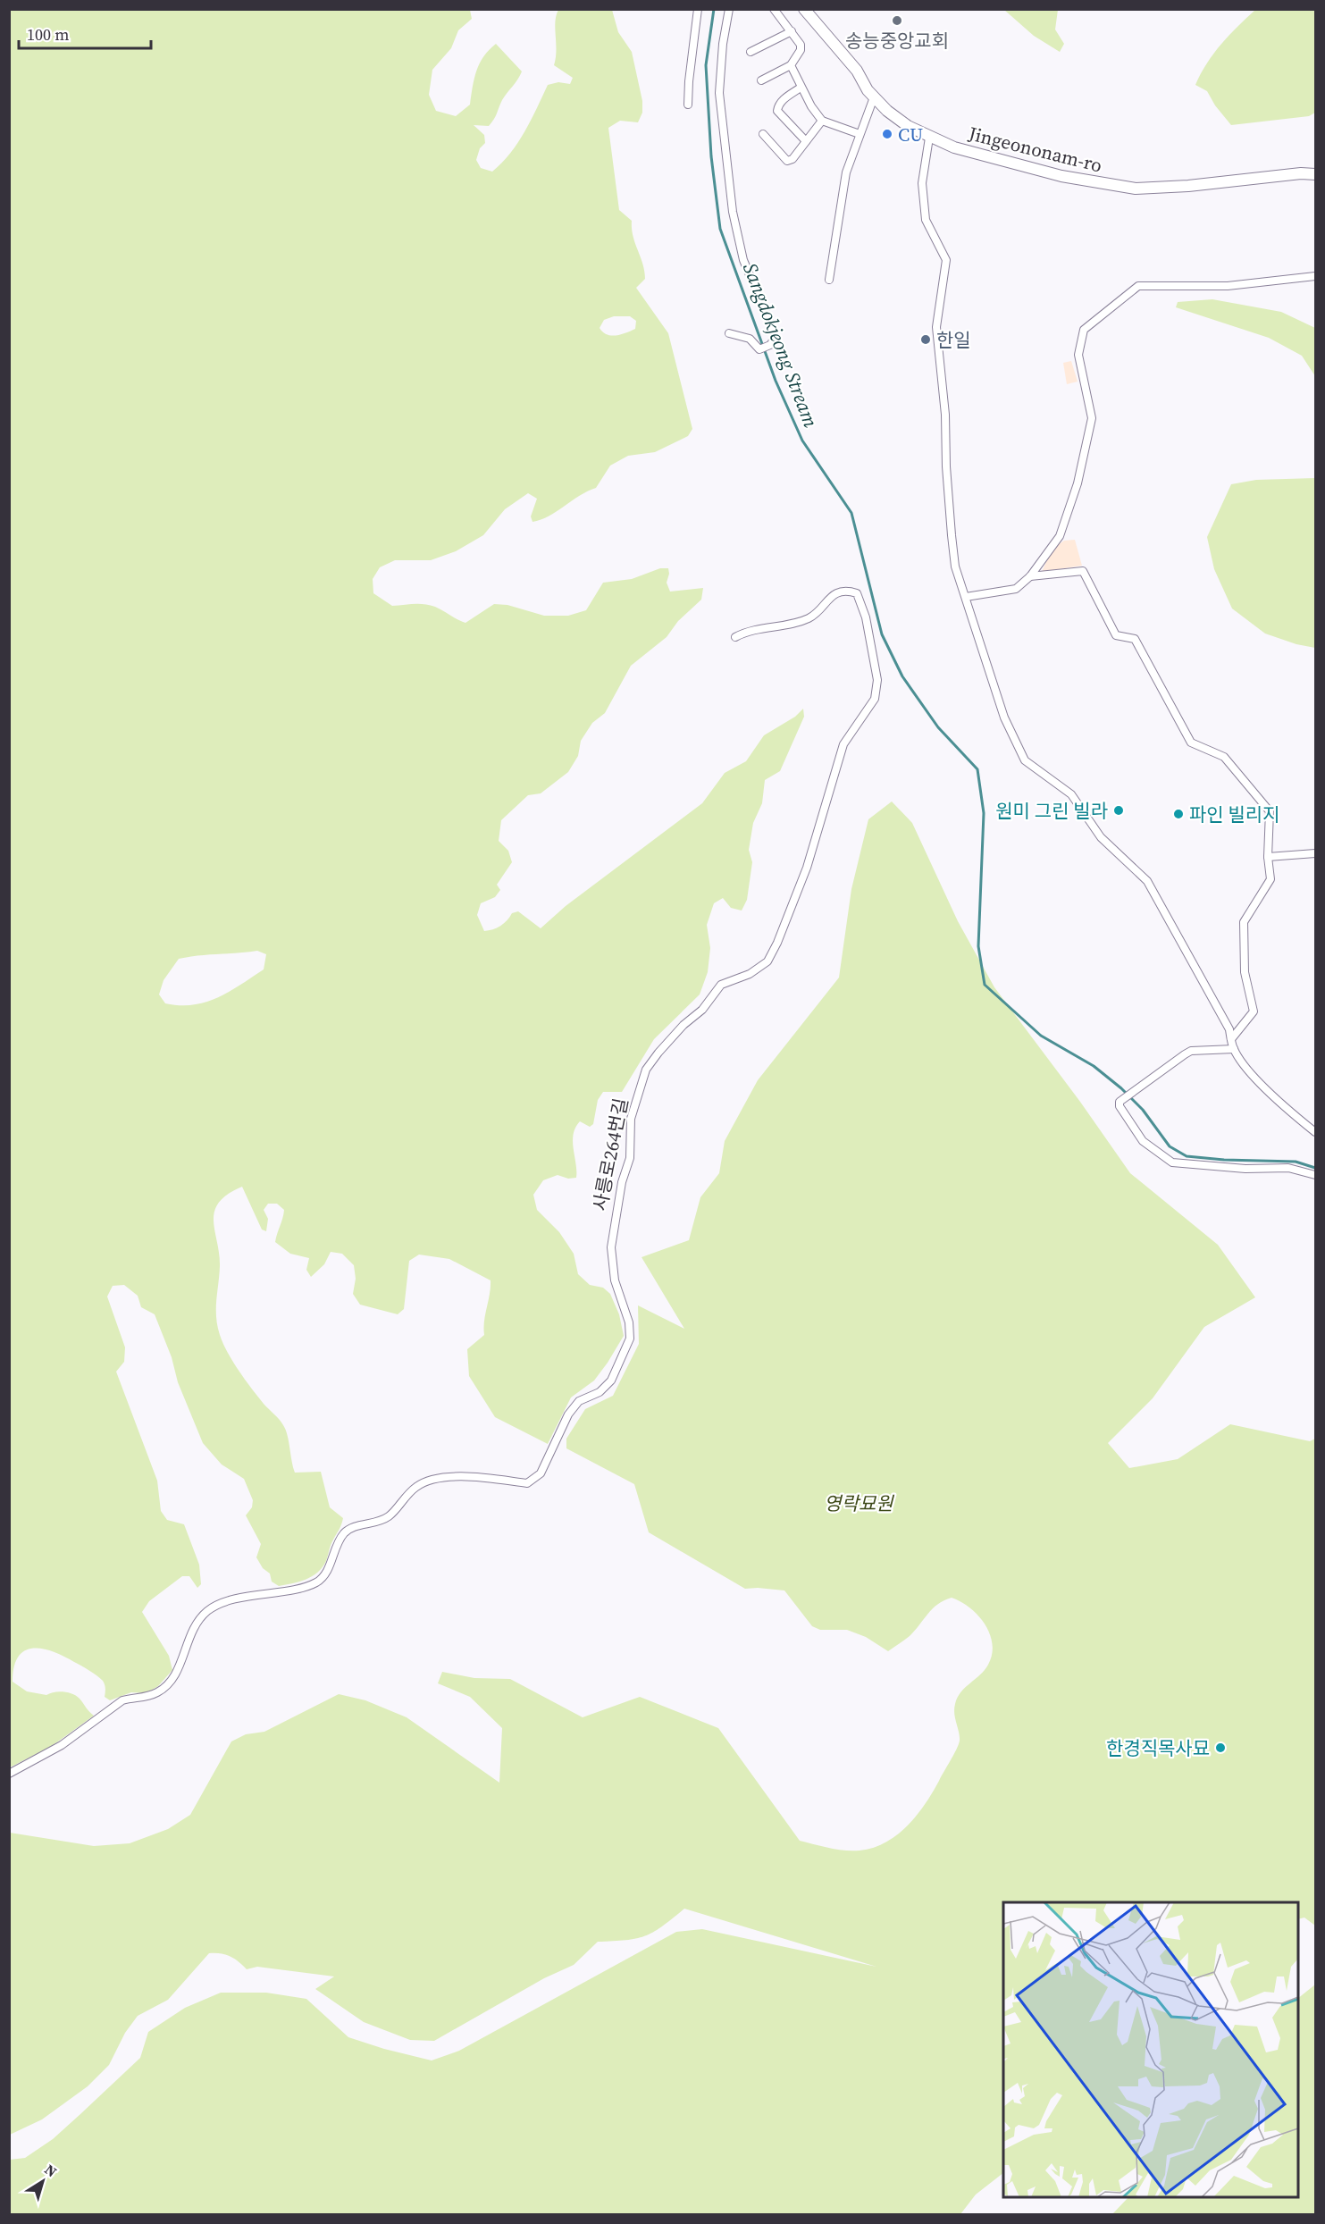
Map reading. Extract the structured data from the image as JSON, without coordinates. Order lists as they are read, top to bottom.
{
  "streets": {
    "main road": ["Jingeononam-ro"],
    "street": ["사릉로264번길"]
  },
  "water": ["Sangdokjeong Stream"],
  "parks": ["영락묘원"],
  "places": [
    "송능중앙교회",
    "CU",
    "한일",
    "원미 그린 빌라",
    "파인 빌리지",
    "한경직목사묘"
  ],
  "scale_bar": "100 m",
  "north": "top right"
}
